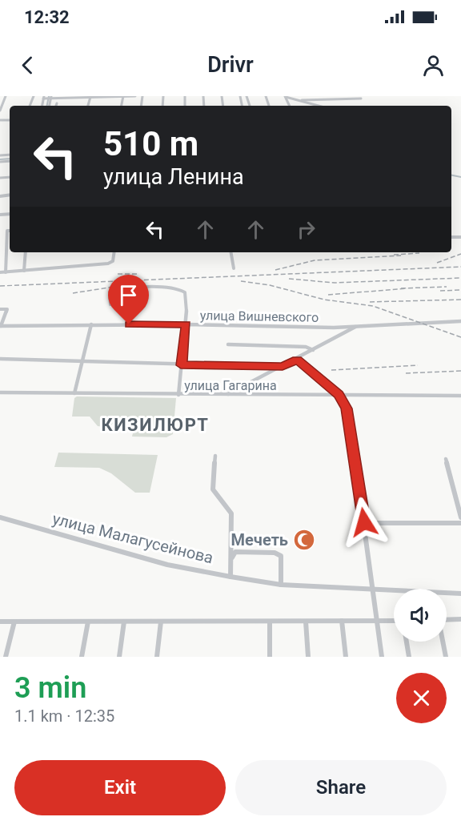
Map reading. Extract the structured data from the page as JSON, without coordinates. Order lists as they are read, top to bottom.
{
  "streets": {
    "street": ["улица Вишневского", "улица Гагарина", "улица Малагусейнова"]
  },
  "districts": ["КИЗИЛЮРТ"],
  "places": {
    "mosque": ["Мечеть"]
  },
  "page": {
    "status": "12:32",
    "header": "Drivr",
    "turn": ["510 m", "улица Ленина"],
    "heading": ["3 min", "1.1 km · 12:35"],
    "buttons": ["Exit", "Share"]
  }
}
